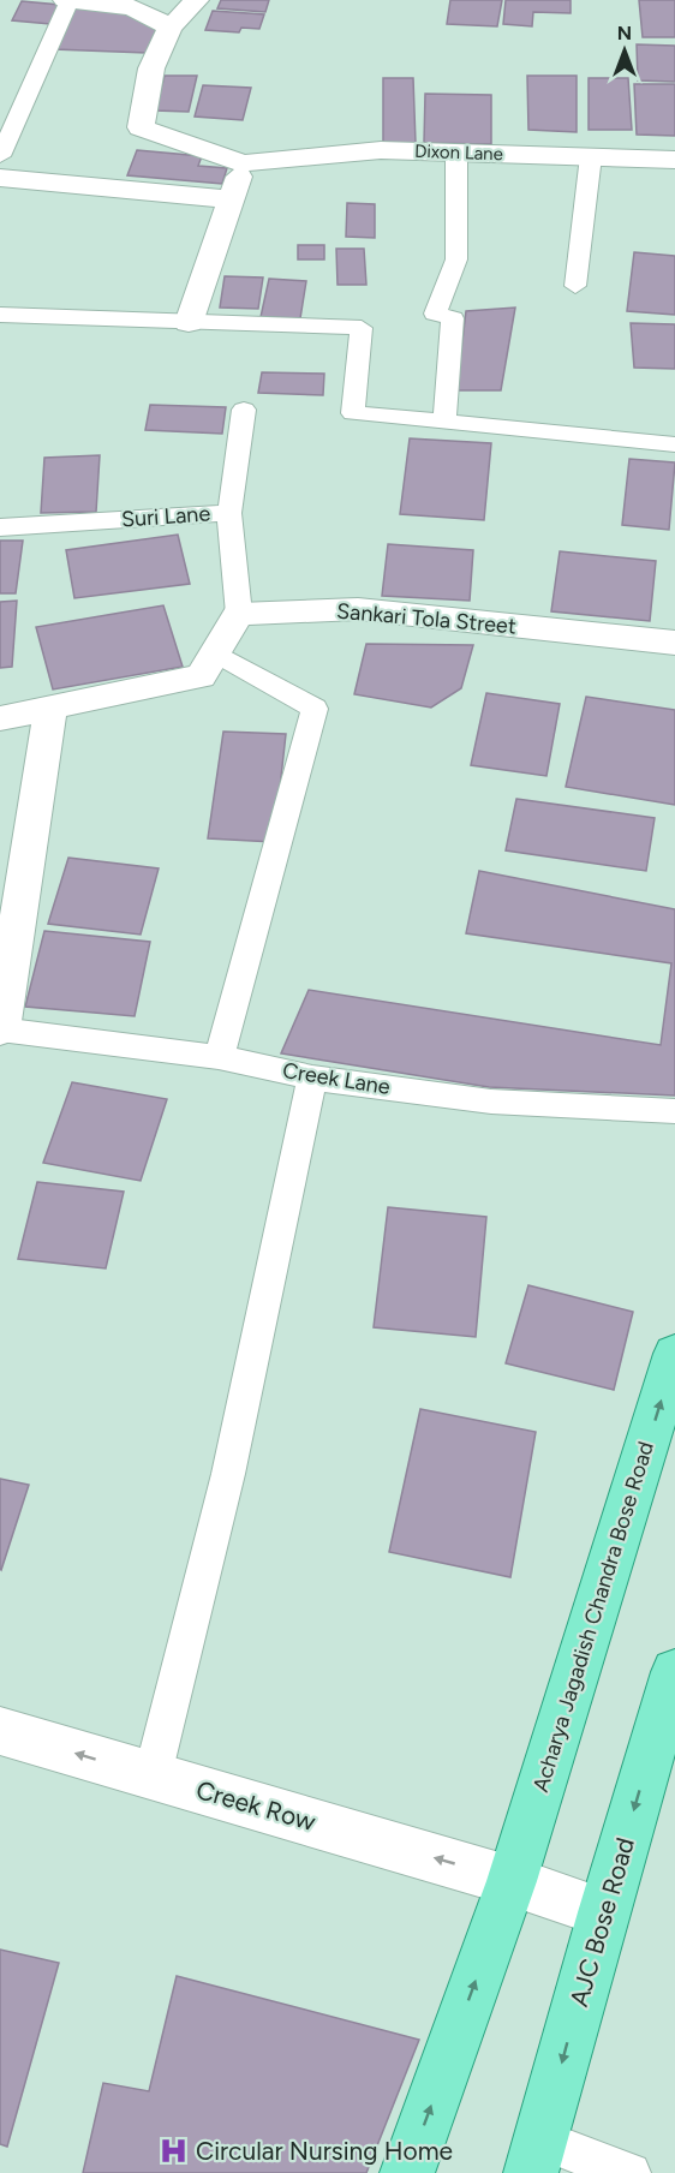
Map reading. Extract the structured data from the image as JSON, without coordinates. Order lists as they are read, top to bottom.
{
  "streets": {
    "main road": ["Acharya Jagadish Chandra Bose Road", "AJC Bose Road"],
    "street": ["Dixon Lane", "Sankari Tola Street", "Creek Row"],
    "lane": ["Suri Lane", "Creek Lane"]
  },
  "crossings": [
    ["Suri Lane", "Sankari Tola Street"],
    ["Acharya Jagadish Chandra Bose Road", "Creek Row"]
  ],
  "one_way": ["Acharya Jagadish Chandra Bose Road", "Creek Row", "AJC Bose Road"],
  "places": {
    "hospital": ["Circular Nursing Home"]
  },
  "north": "top"
}
